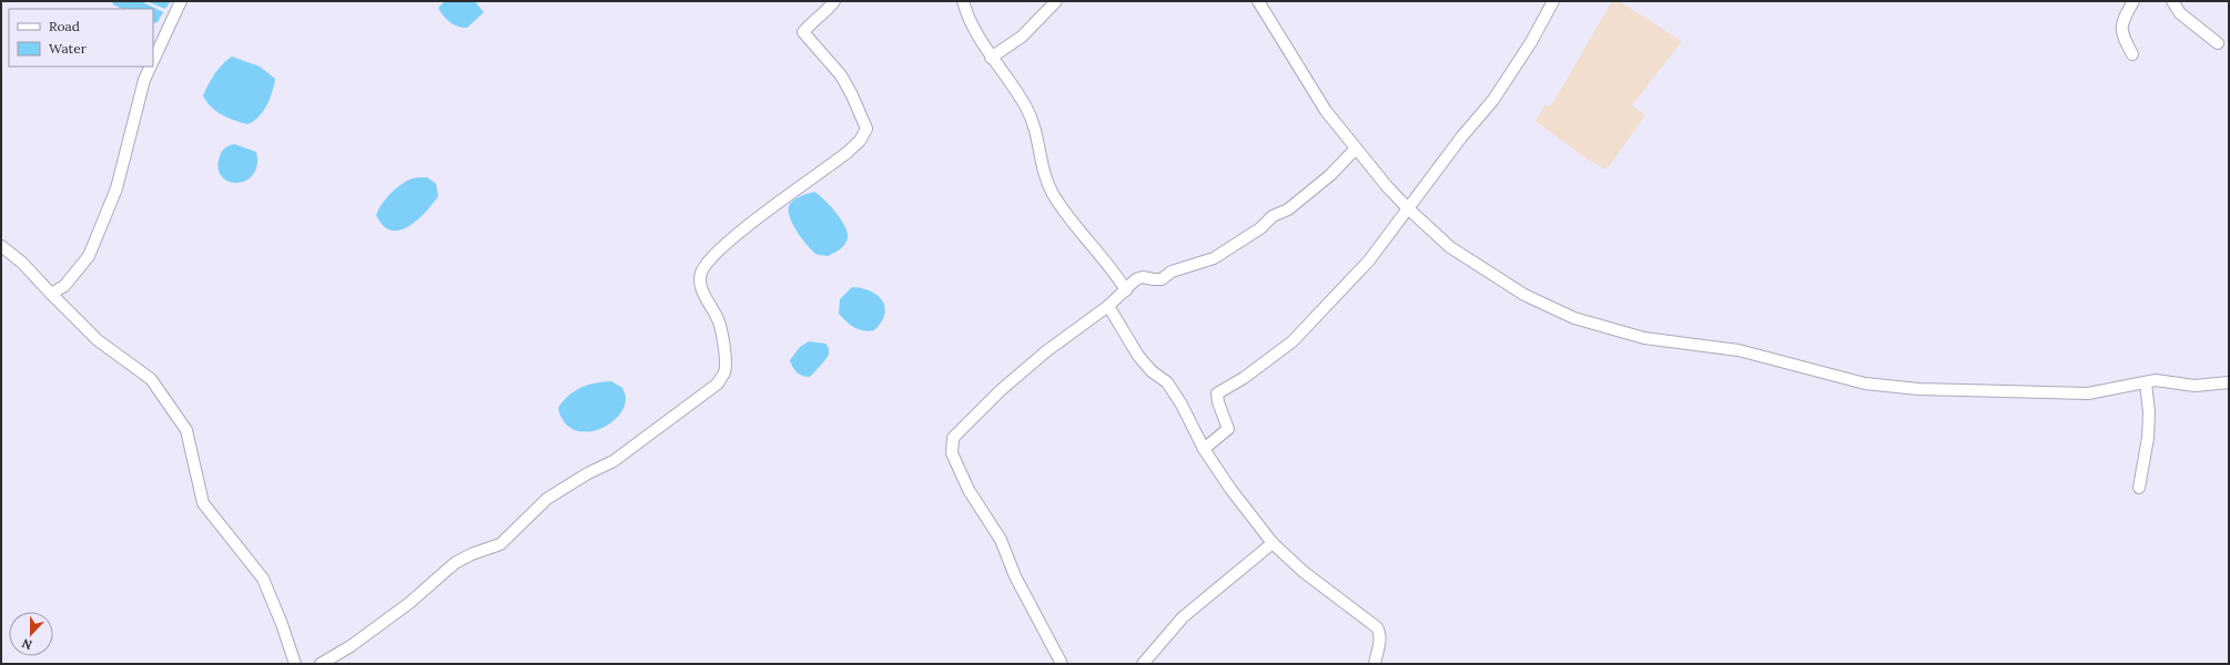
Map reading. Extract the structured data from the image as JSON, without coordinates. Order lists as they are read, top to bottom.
{
  "legend": ["Road", "Water"],
  "north": "bottom"
}
